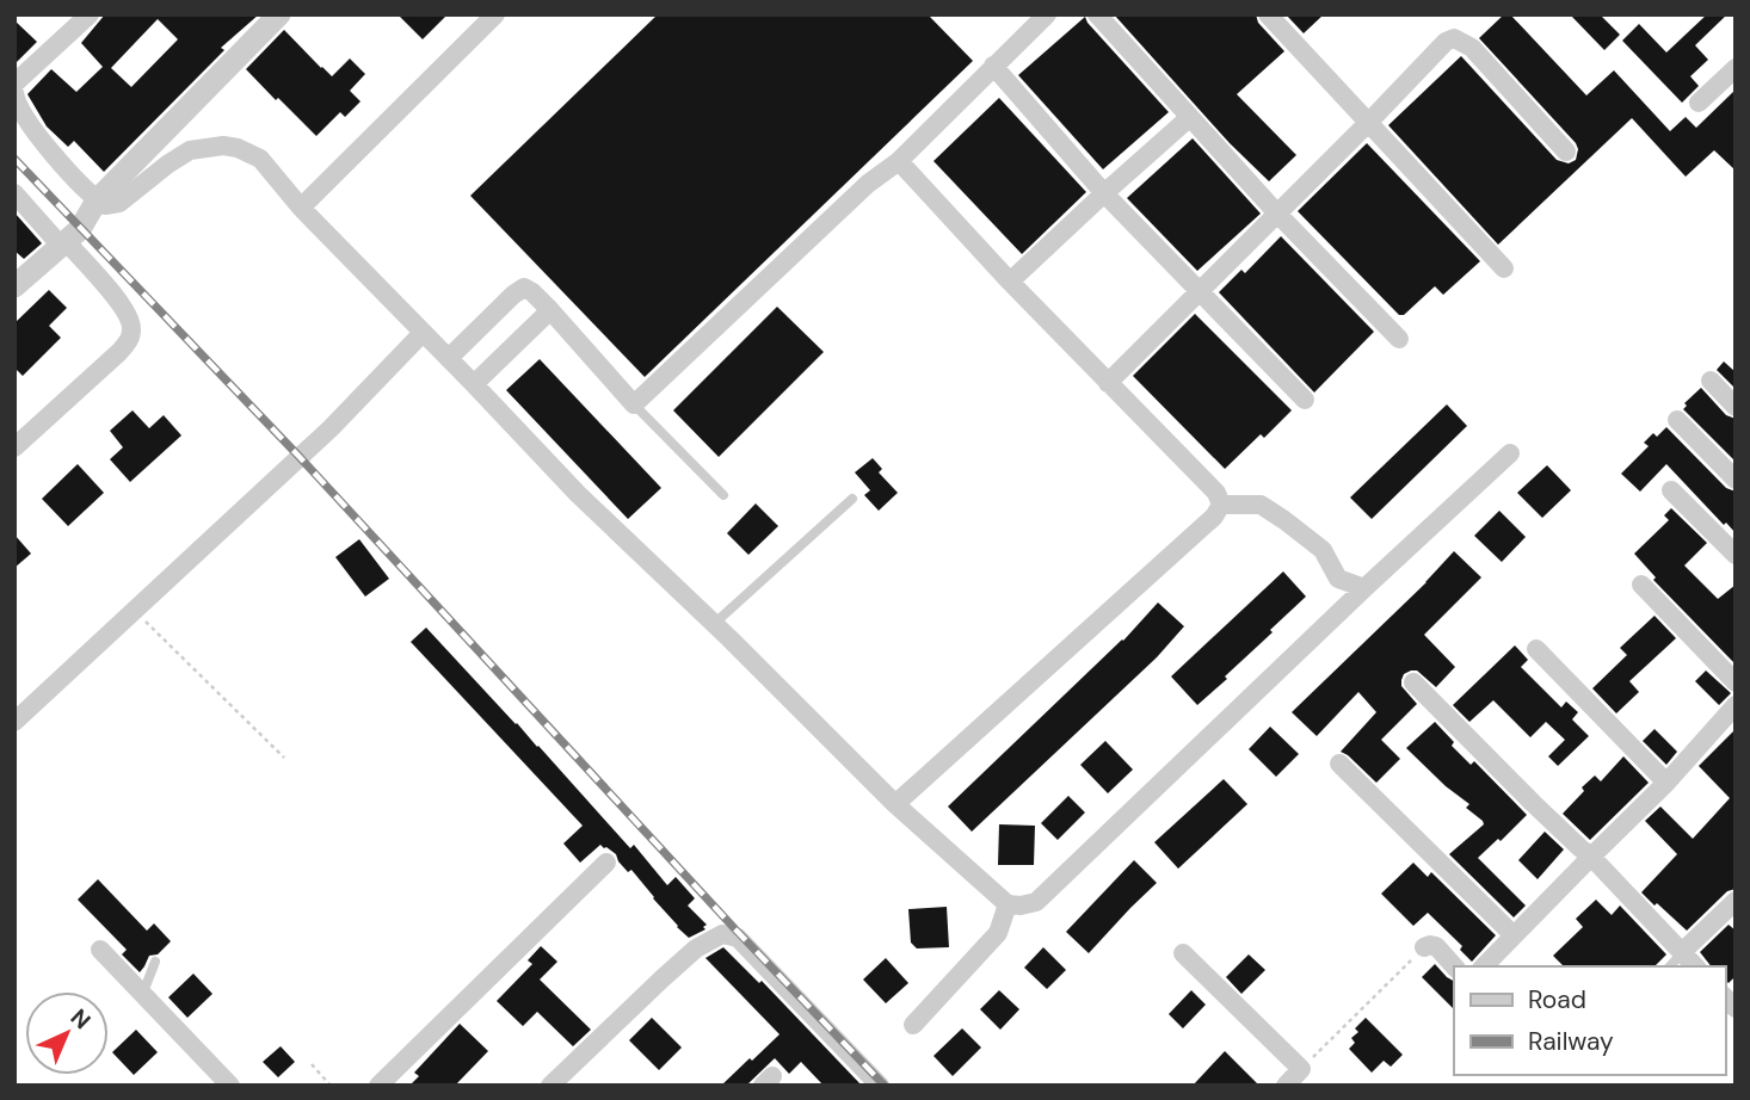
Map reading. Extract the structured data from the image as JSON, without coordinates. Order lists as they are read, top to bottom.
{
  "legend": ["Road", "Railway"],
  "north": "top right"
}
